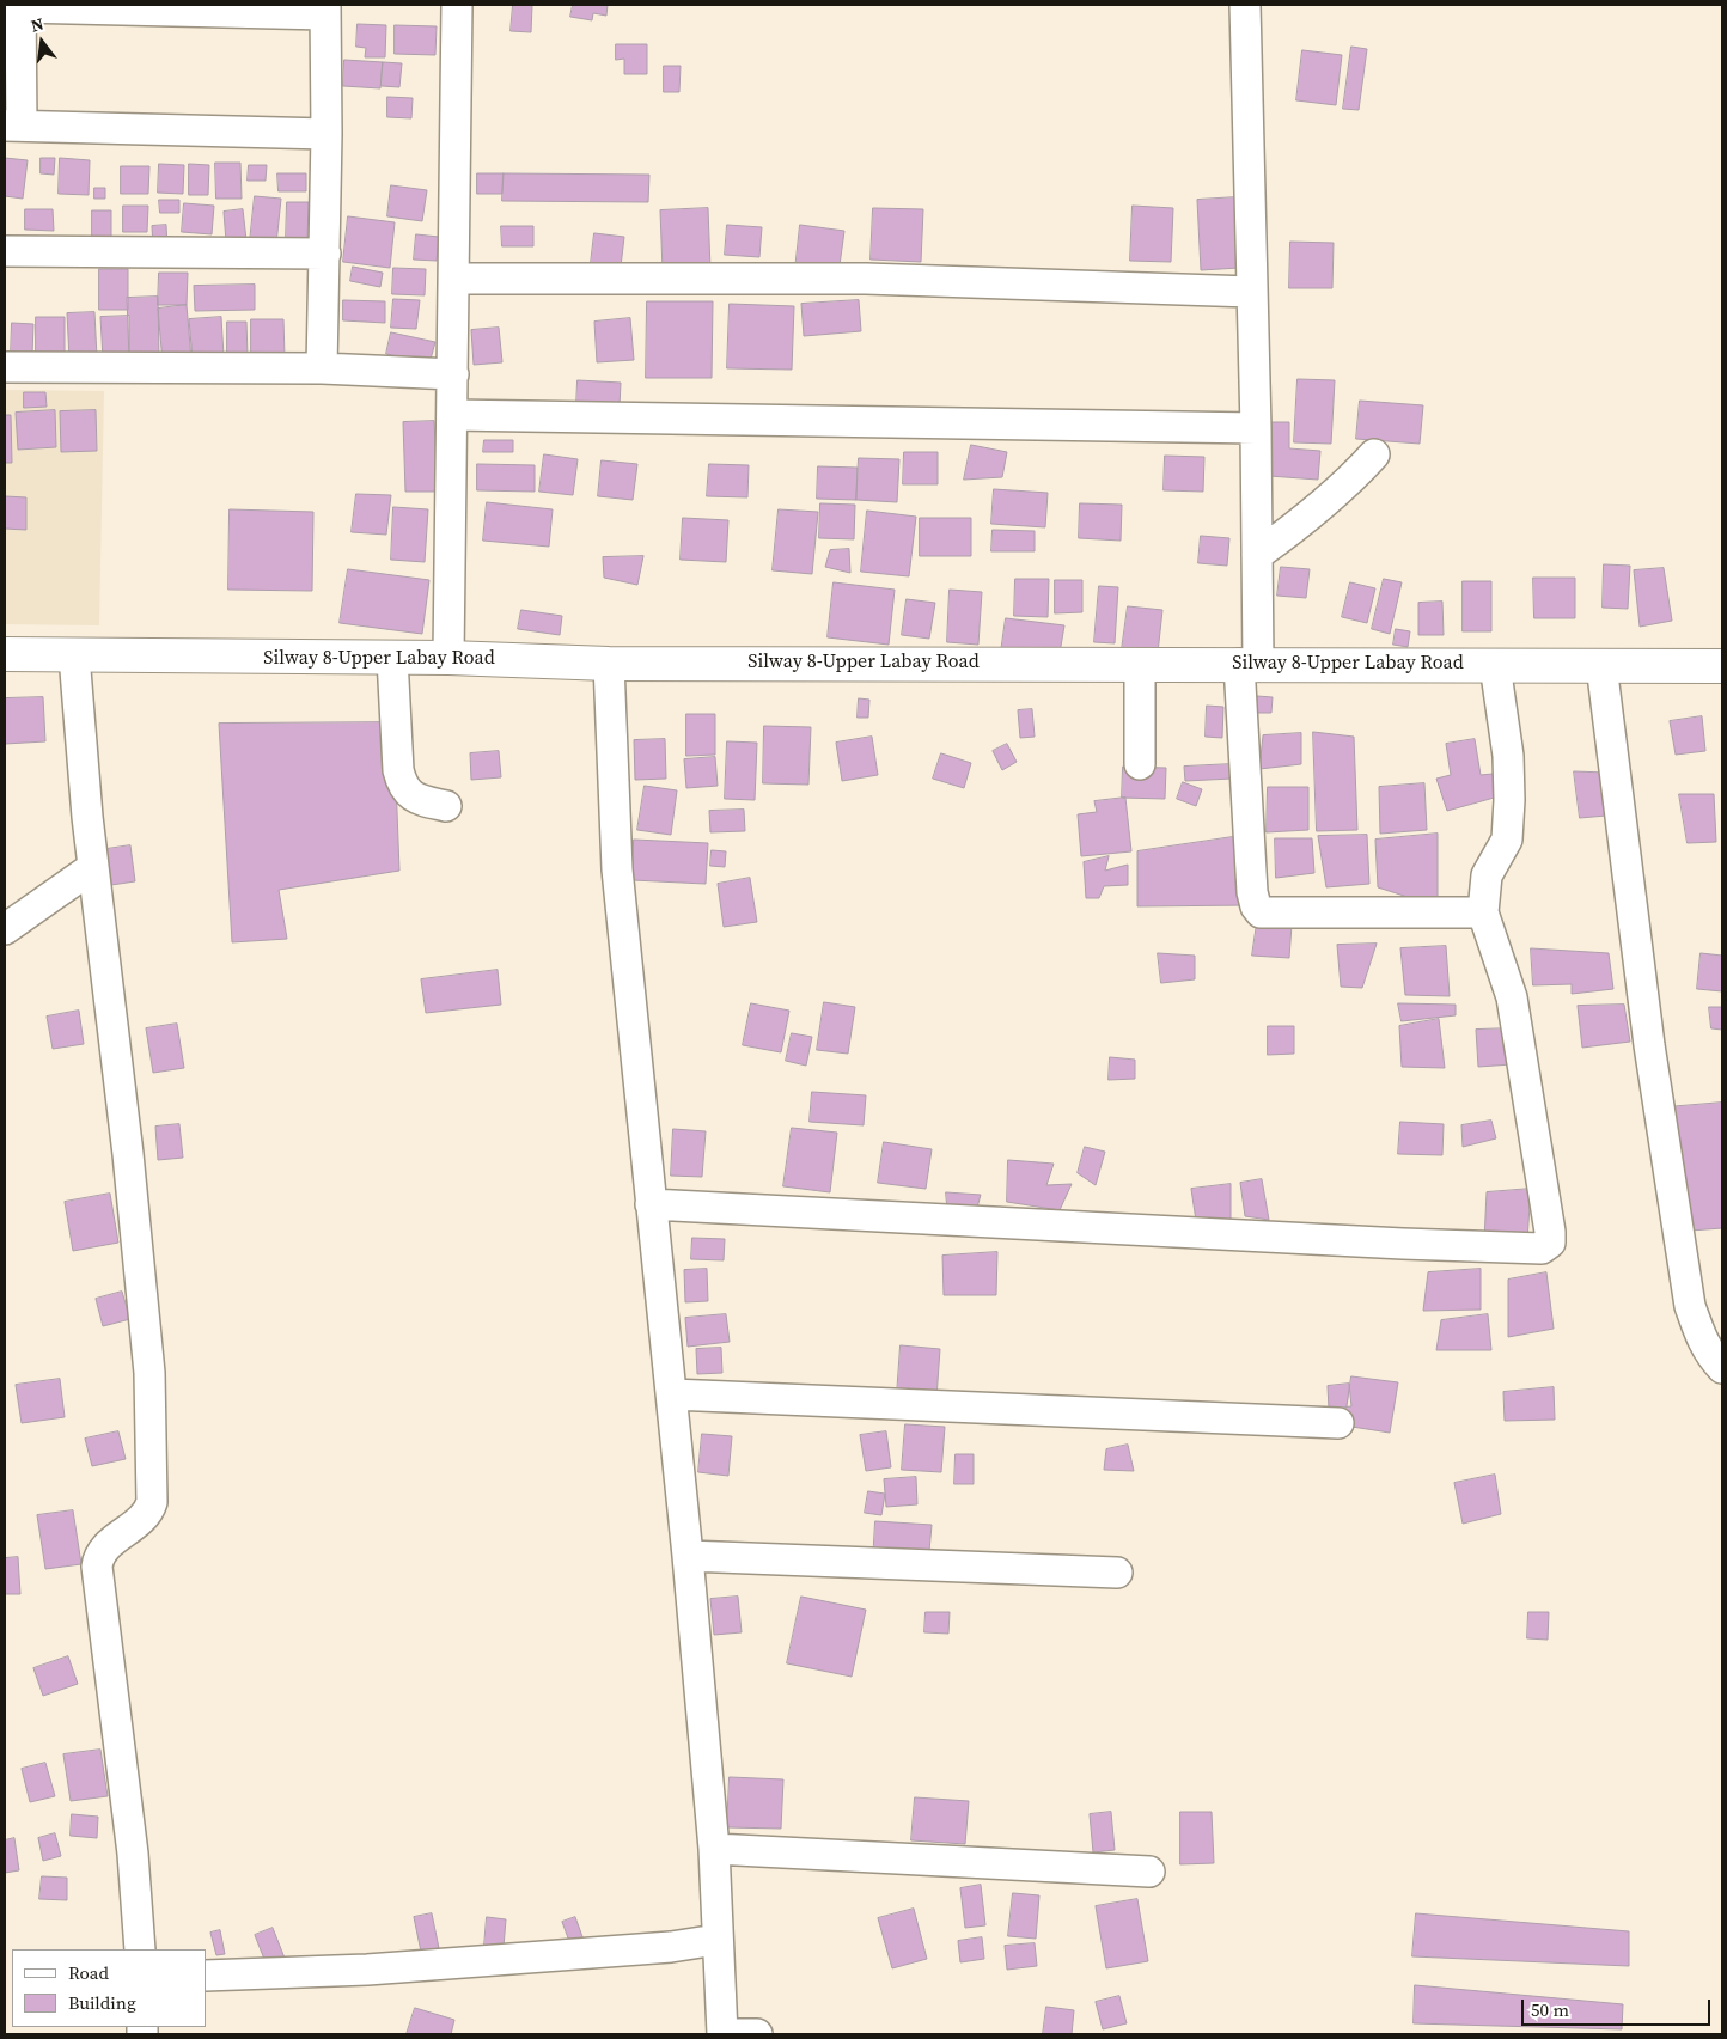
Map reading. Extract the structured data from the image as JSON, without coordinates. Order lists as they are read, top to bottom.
{
  "streets": {
    "main road": ["Silway 8-Upper Labay Road"]
  },
  "legend": ["Road", "Building"],
  "scale_bar": "50 m",
  "north": "top"
}
